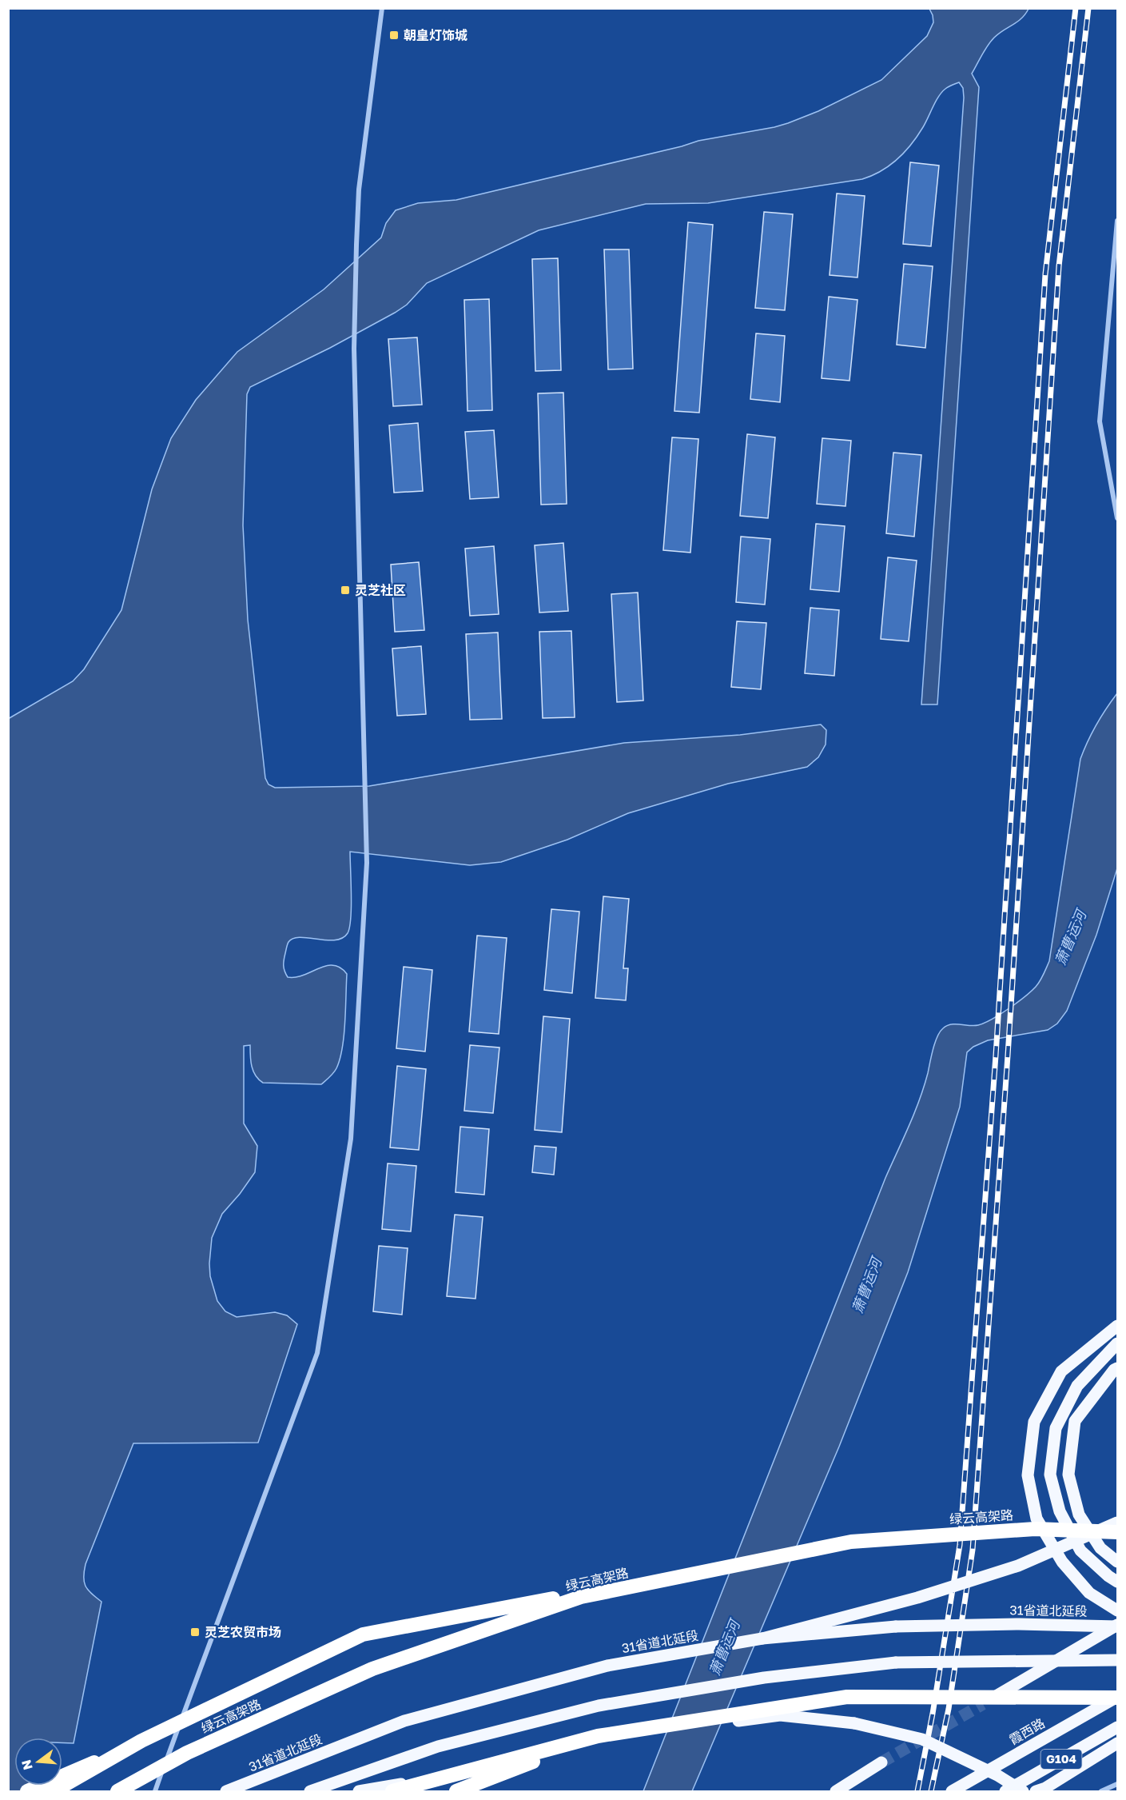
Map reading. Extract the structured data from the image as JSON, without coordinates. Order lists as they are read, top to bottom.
{
  "streets": {
    "highway": ["绿云高架路"],
    "main road": ["31省道北延段", "霞西路", "G104"]
  },
  "water": ["萧曹运河"],
  "places": {
    "transit": ["朝皇灯饰城", "灵芝社区", "灵芝农贸市场"]
  },
  "north": "left"
}
